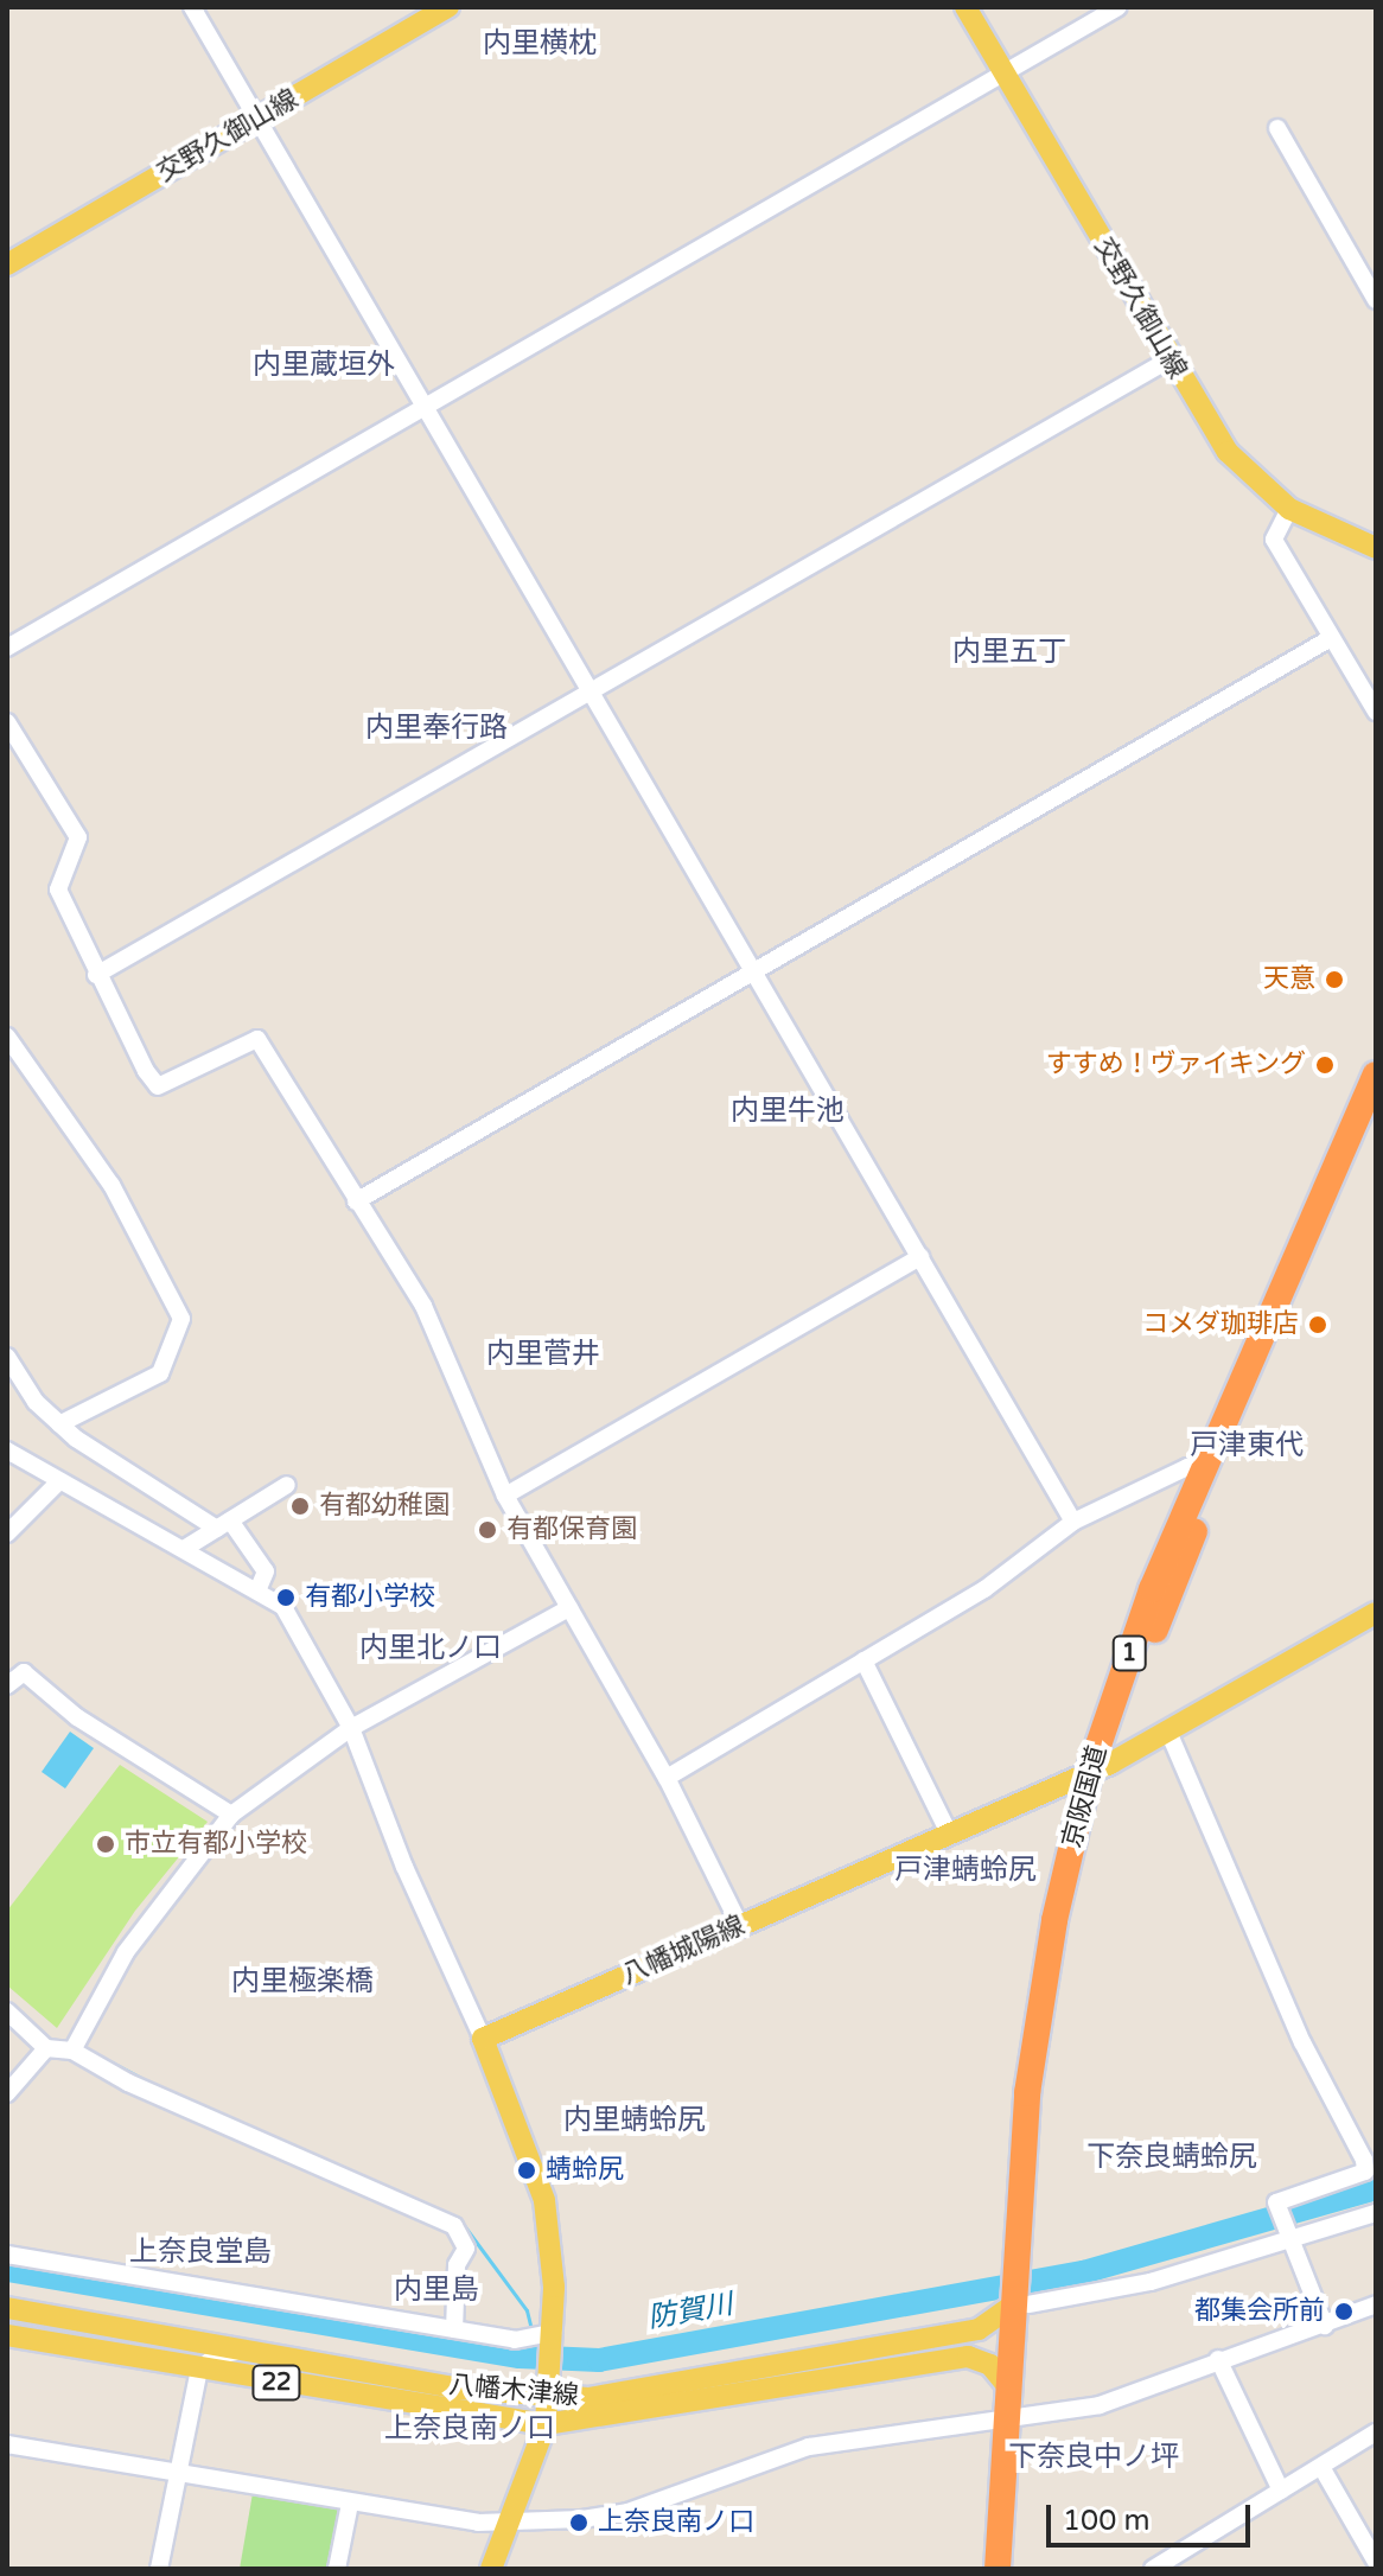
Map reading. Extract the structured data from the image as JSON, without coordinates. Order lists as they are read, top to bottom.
{
  "streets": {
    "highway": ["1", "京阪国道"],
    "main road": [
      "交野久御山線",
      "八幡城陽線",
      "22",
      "八幡木津線"
    ]
  },
  "crossings": [
    ["京阪国道", "八幡城陽線"],
    ["京阪国道", "八幡木津線"]
  ],
  "districts": [
    "内里横枕",
    "内里蔵垣外",
    "内里五丁",
    "内里奉行路",
    "内里牛池",
    "内里菅井",
    "戸津東代",
    "内里北ノ口",
    "戸津蜻蛉尻",
    "内里極楽橋",
    "内里蜻蛉尻",
    "下奈良蜻蛉尻",
    "上奈良堂島",
    "内里島",
    "上奈良南ノ口",
    "下奈良中ノ坪"
  ],
  "water": ["防賀川"],
  "places": [
    "天意",
    "すすめ！ヴァイキング",
    "コメダ珈琲店",
    "有都幼稚園",
    "有都保育園",
    "有都小学校",
    "市立有都小学校",
    "蜻蛉尻",
    "都集会所前",
    "上奈良南ノ口"
  ],
  "scale_bar": "100 m"
}
